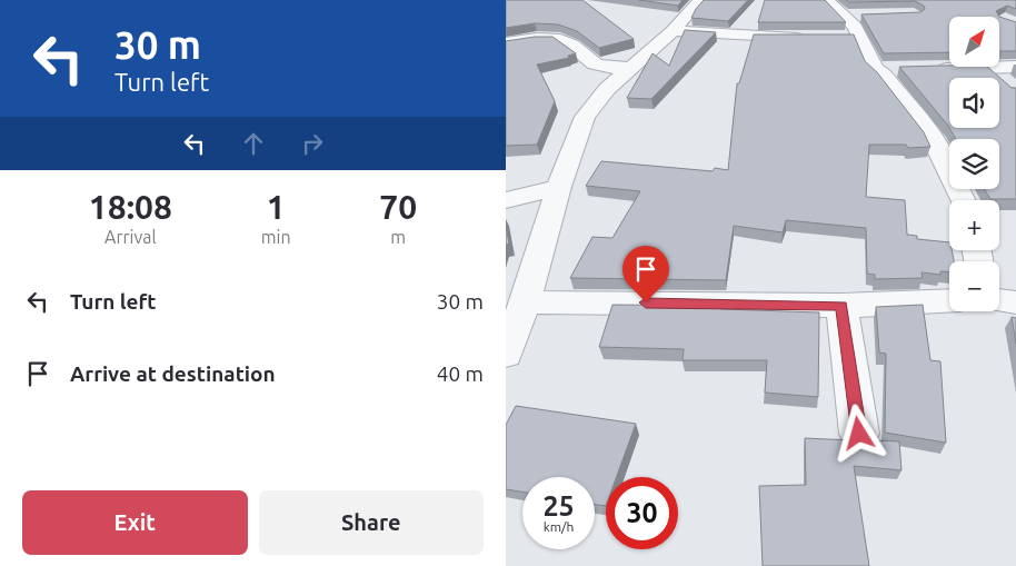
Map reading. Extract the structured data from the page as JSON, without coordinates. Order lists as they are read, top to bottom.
{
  "north": "top right",
  "page": {
    "turn": ["30 m", "Turn left"],
    "map_buttons": ["+", "−"],
    "eta": [
      "18:08",
      "Arrival",
      "1",
      "min",
      "70",
      "m"
    ],
    "list": [
      {
        "name": "Turn left",
        "value": "30 m"
      },
      {
        "name": "Arrive at destination",
        "value": "40 m"
      }
    ],
    "speed": "25 km/h",
    "limit": "30",
    "buttons": ["Exit", "Share"]
  }
}
